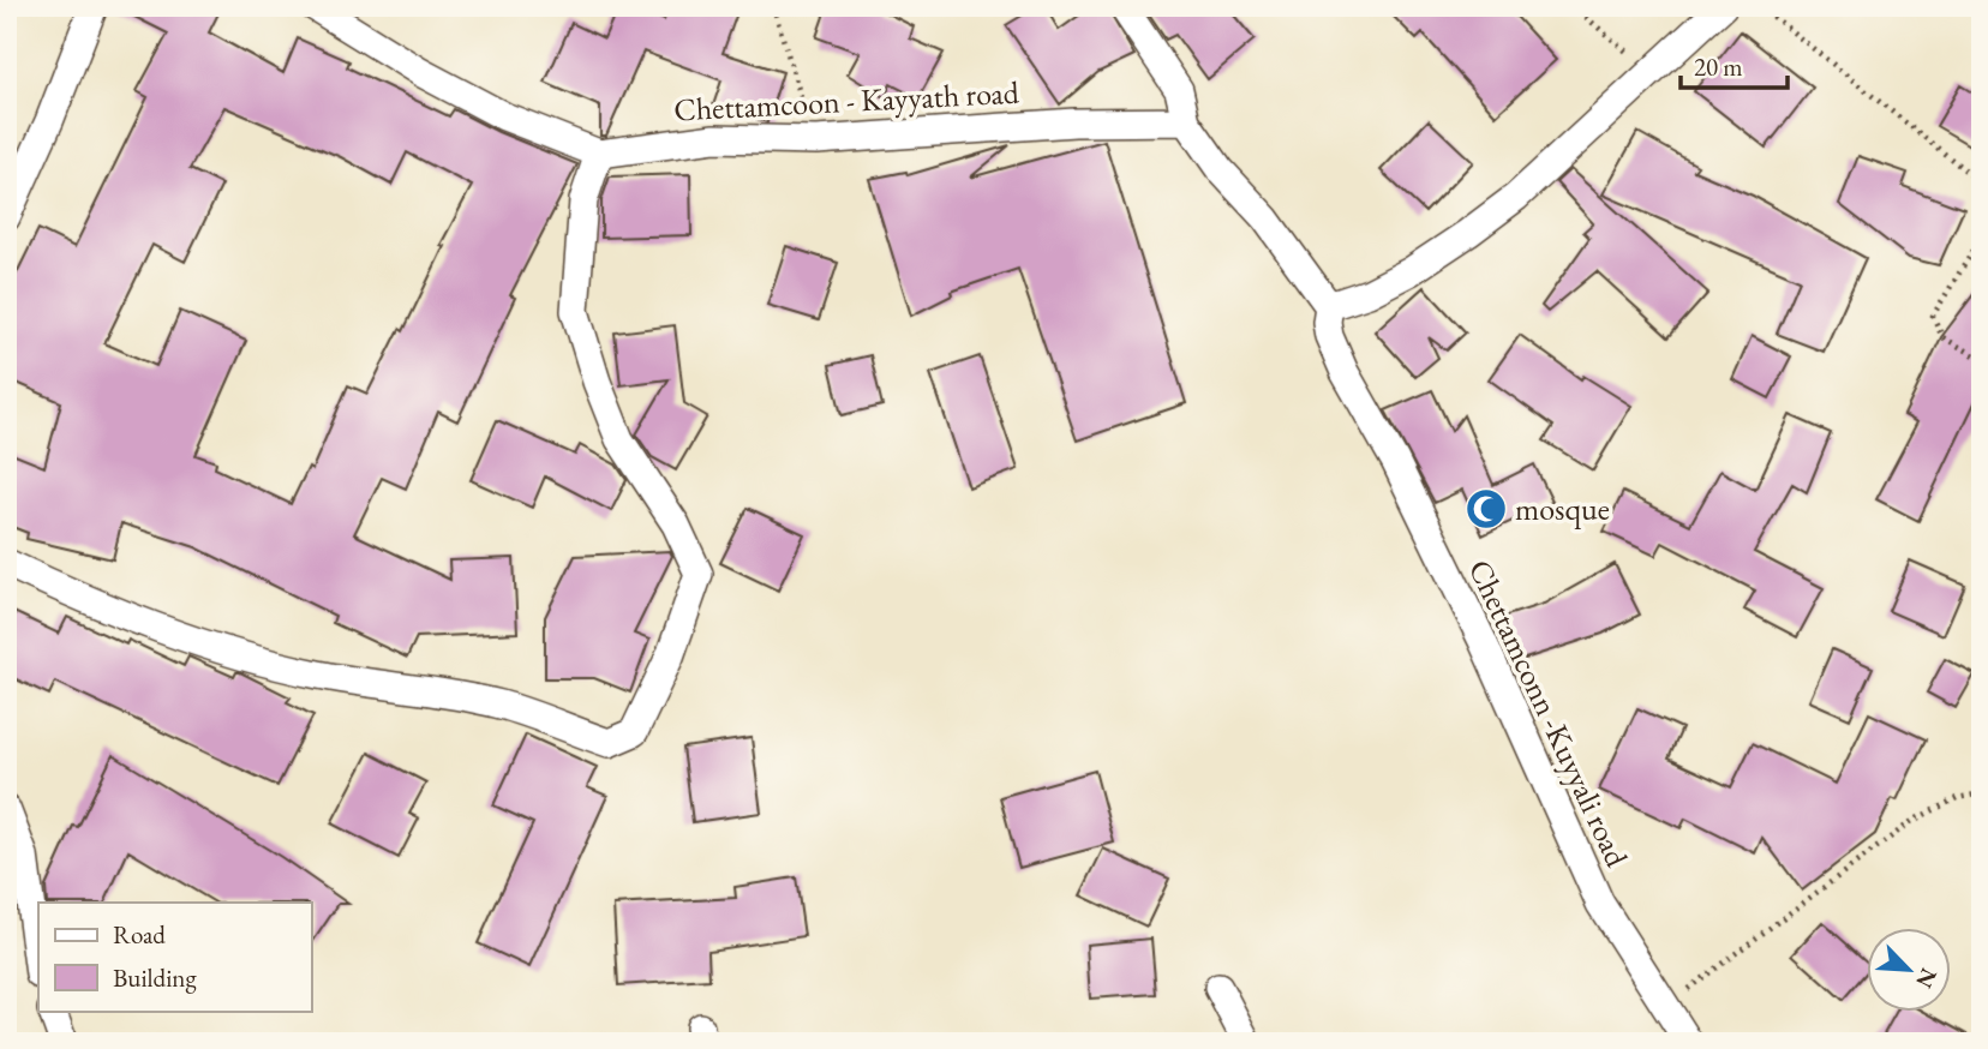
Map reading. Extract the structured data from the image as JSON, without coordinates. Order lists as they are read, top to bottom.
{
  "streets": {
    "street": ["Chettamcoon - Kayyath road", "Chettamconn -Kuyyali road"]
  },
  "places": {
    "mosque": ["mosque"]
  },
  "legend": ["Road", "Building"],
  "scale_bar": "20 m",
  "north": "bottom right"
}
